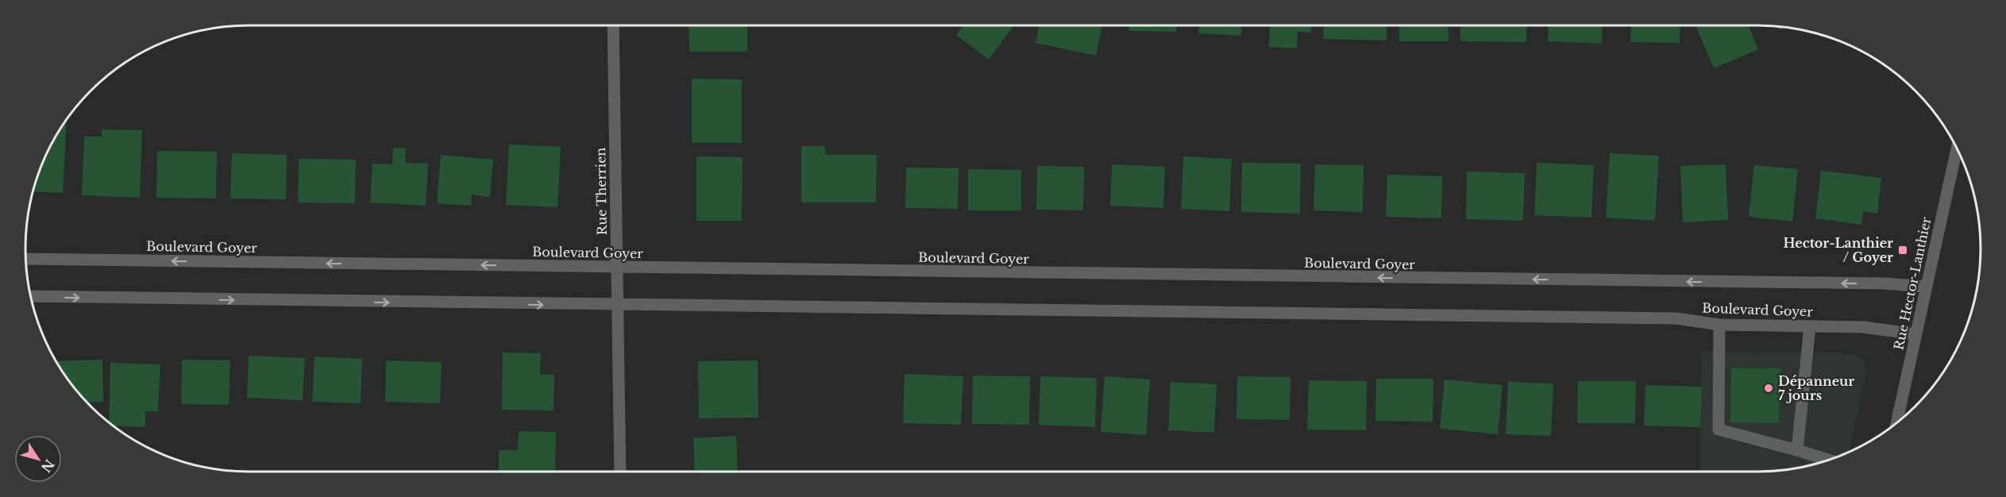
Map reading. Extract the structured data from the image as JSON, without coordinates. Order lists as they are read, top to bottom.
{
  "streets": {
    "street": ["Rue Therrien", "Boulevard Goyer", "Rue Hector-Lanthier"]
  },
  "crossings": [
    ["Rue Therrien", "Boulevard Goyer"],
    ["Boulevard Goyer", "Rue Hector-Lanthier"]
  ],
  "places": {
    "transit": ["Hector-Lanthier / Goyer"],
    "other": ["Dépanneur 7 jours"]
  },
  "north": "bottom right"
}
